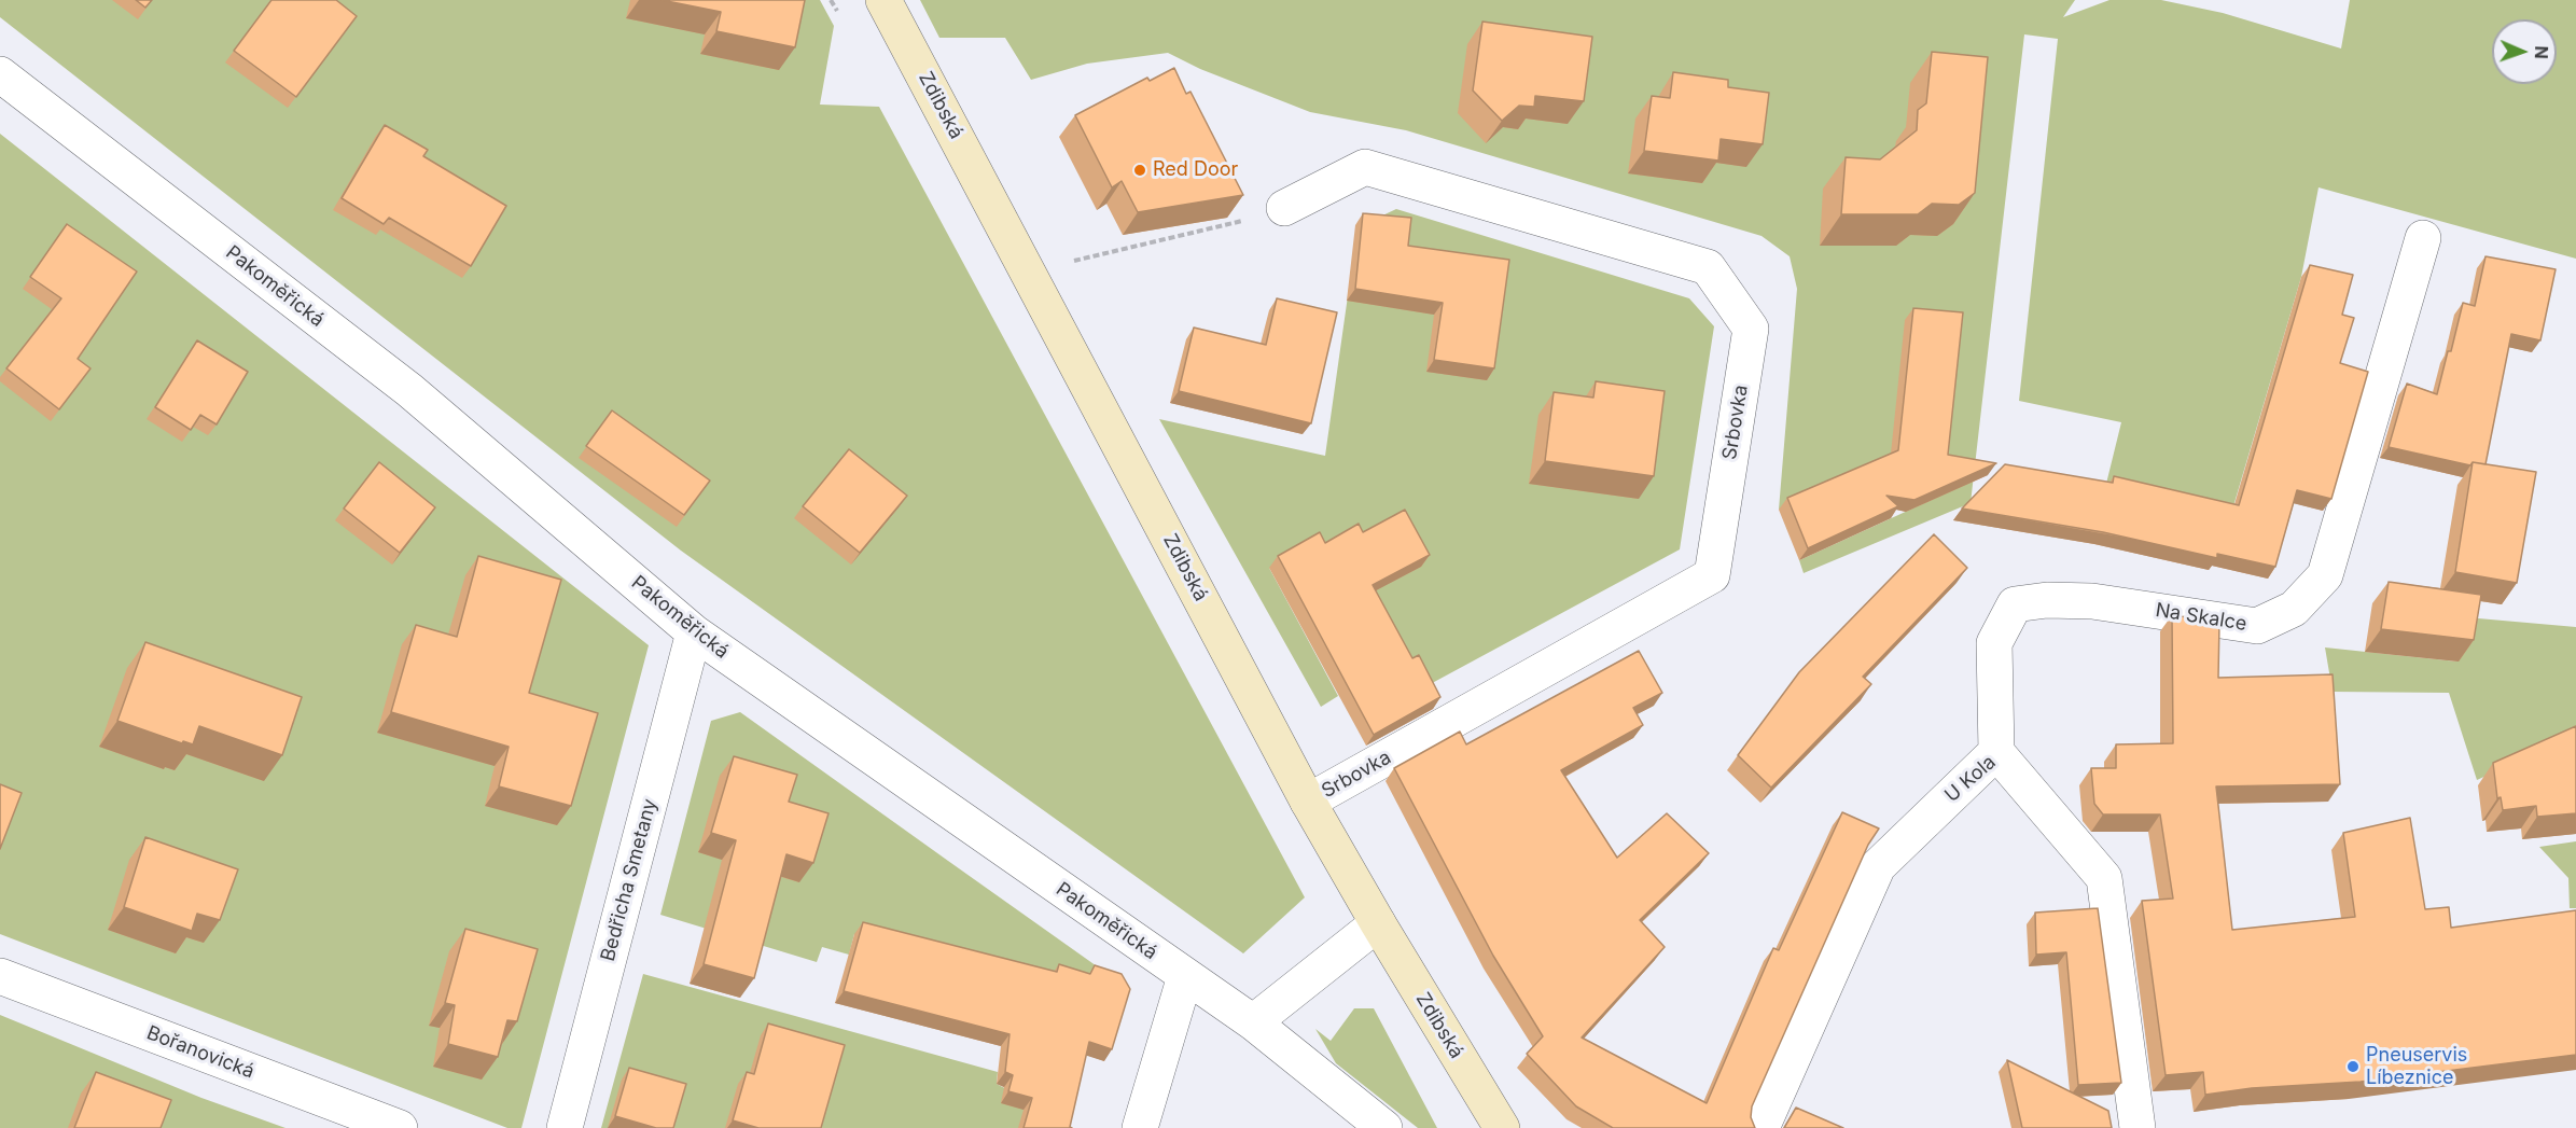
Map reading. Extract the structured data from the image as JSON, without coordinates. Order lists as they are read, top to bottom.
{
  "streets": {
    "main road": ["Zdibská"],
    "street": [
      "Pakoměřická",
      "Srbovka",
      "Na Skalce",
      "U Kola",
      "Bedřicha Smetany",
      "Bořanovická"
    ]
  },
  "crossings": [
    ["Zdibská", "Srbovka"],
    ["Pakoměřická", "Bedřicha Smetany"],
    ["Na Skalce", "U Kola"]
  ],
  "places": ["Red Door", "Pneuservis Líbeznice"],
  "north": "right"
}
